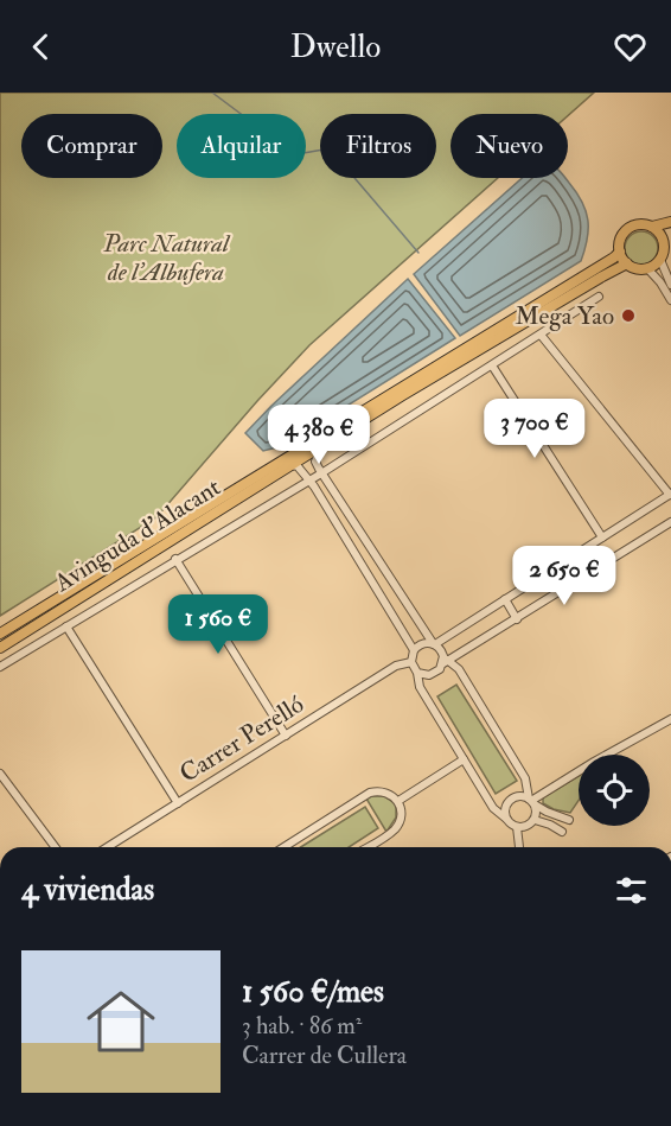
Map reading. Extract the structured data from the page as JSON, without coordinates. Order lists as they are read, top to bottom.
{
  "streets": {
    "main road": ["Avinguda d'Alacant"],
    "street": ["Carrer Perelló"]
  },
  "parks": ["Parc Natural de l'Albufera"],
  "places": ["Mega Yao"],
  "page": {
    "header": "Dwello",
    "chip": [
      "Comprar",
      "Alquilar",
      "Filtros",
      "Nuevo"
    ],
    "price": [
      "3 700 €",
      "4 380 €",
      "2 650 €",
      "1 560 €"
    ],
    "heading": "4 viviendas",
    "list": [
      {
        "name": "1 560 €/mes",
        "note": "3 hab. · 86 m² · Carrer de Cullera"
      }
    ]
  }
}
